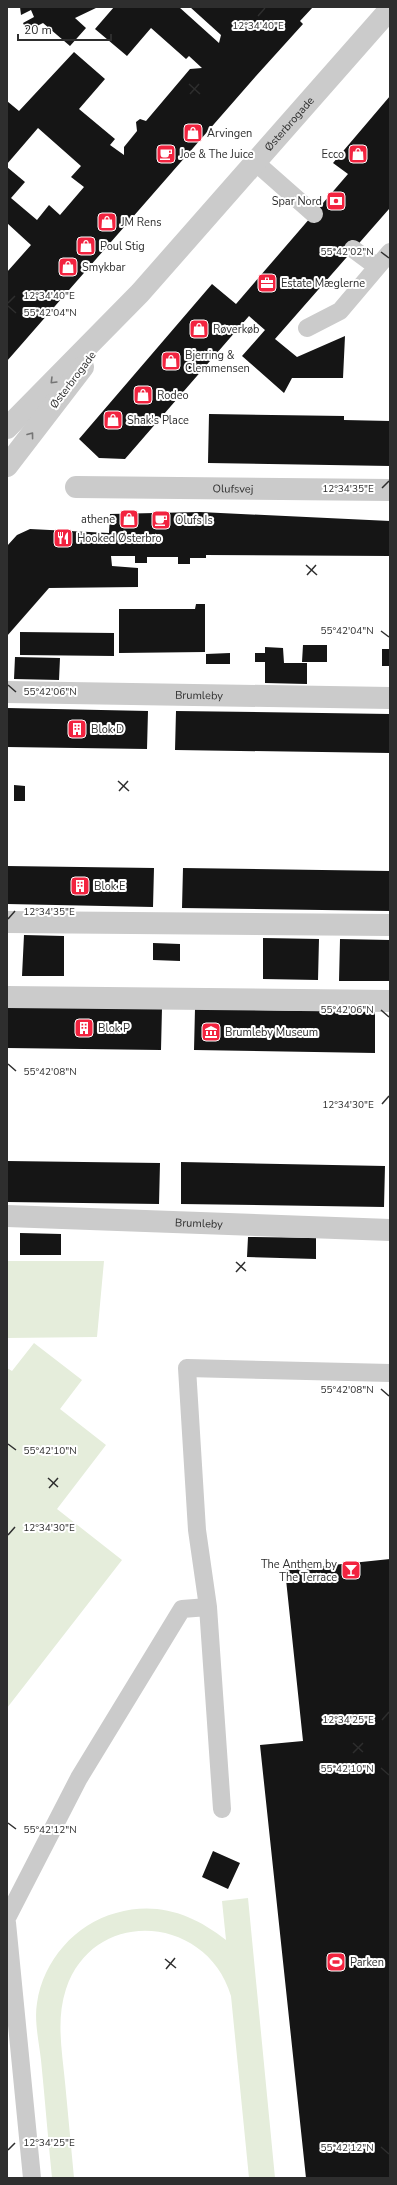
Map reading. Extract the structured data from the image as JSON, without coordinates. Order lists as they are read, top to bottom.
{
  "streets": {
    "street": ["Østerbrogade", "Olufsvej", "Brumleby"]
  },
  "places": {
    "shop": [
      "Arvingen",
      "Ecco",
      "JM Rens",
      "Poul Stig",
      "Smykbar",
      "Røverkøb",
      "Bjerring & Clemmensen",
      "Rodeo",
      "Shak's Place",
      "athene"
    ],
    "cafe": ["Joe & The Juice", "Olufs Is"],
    "bank": ["Spar Nord"],
    "office": ["Estate Mæglerne"],
    "restaurant": ["Hooked Østerbro"],
    "building": ["Blok D", "Blok E", "Blok P"],
    "museum": ["Brumleby Museum"],
    "bar": ["The Anthem by The Terrace"],
    "sports": ["Parken"]
  },
  "scale_bar": "20 m",
  "coordinates": [
    "12°34'40\"E",
    "55°42'02\"N",
    "55°42'04\"N",
    "12°34'35\"E",
    "55°42'06\"N",
    "55°42'08\"N",
    "12°34'30\"E",
    "55°42'10\"N",
    "12°34'25\"E",
    "55°42'12\"N"
  ]
}
